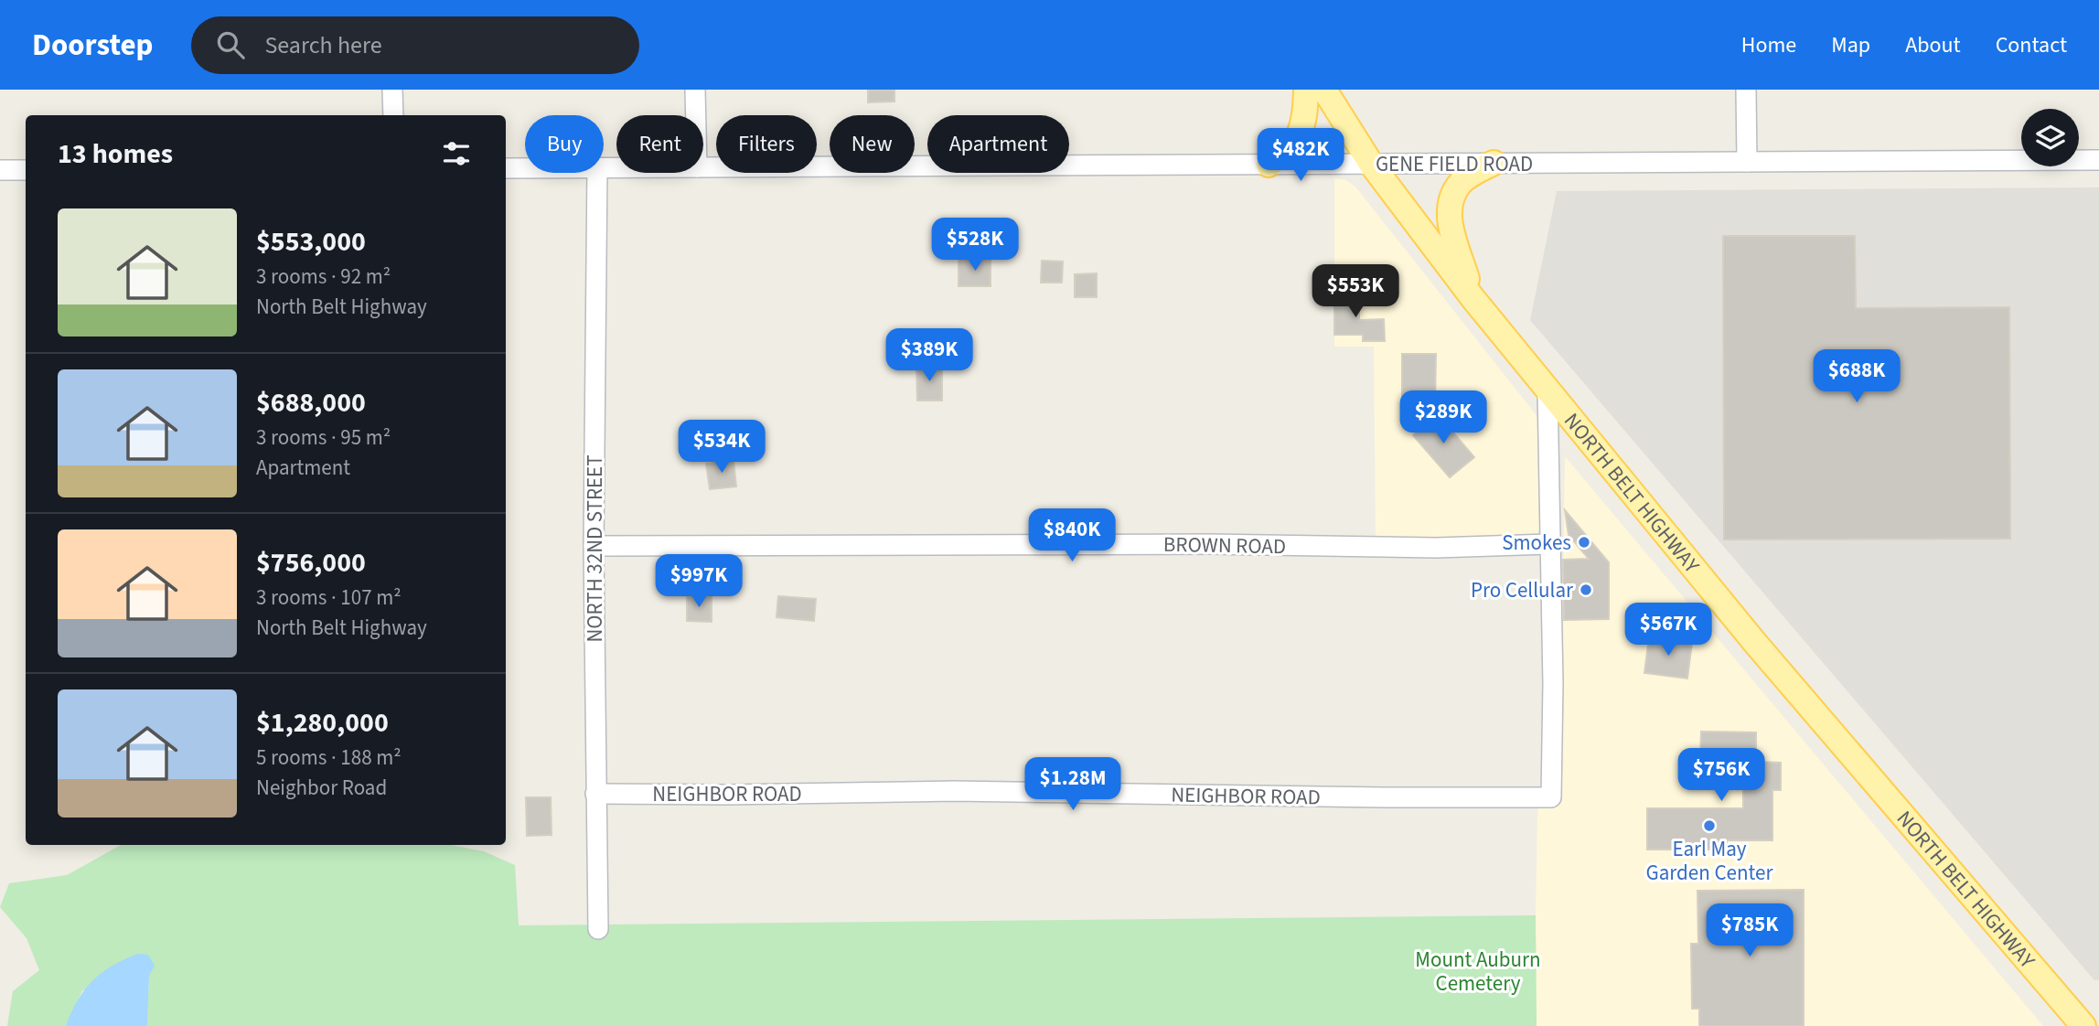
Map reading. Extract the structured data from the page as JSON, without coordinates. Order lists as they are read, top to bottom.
{
  "streets": {
    "main road": ["NORTH BELT HIGHWAY"],
    "street": [
      "GENE FIELD ROAD",
      "BROWN ROAD",
      "NORTH 32ND STREET",
      "NEIGHBOR ROAD"
    ]
  },
  "crossings": [
    ["GENE FIELD ROAD", "NORTH BELT HIGHWAY"],
    ["BROWN ROAD", "NORTH 32ND STREET"],
    ["BROWN ROAD", "NEIGHBOR ROAD"],
    ["NORTH 32ND STREET", "NEIGHBOR ROAD"]
  ],
  "parks": ["Mount Auburn Cemetery"],
  "places": ["Smokes", "Pro Cellular", "Earl May Garden Center"],
  "page": {
    "header": "Doorstep",
    "search": "Search here",
    "nav": [
      "Home",
      "Map",
      "About",
      "Contact"
    ],
    "chip": [
      "Buy",
      "Rent",
      "Filters",
      "New",
      "Apartment"
    ],
    "heading": "13 homes",
    "price": [
      "$482K",
      "$528K",
      "$553K",
      "$389K",
      "$688K",
      "$289K",
      "$534K",
      "$840K",
      "$997K",
      "$567K",
      "$756K",
      "$1.28M",
      "$785K"
    ],
    "list": [
      {
        "name": "$553,000",
        "note": "3 rooms · 92 m² · North Belt Highway"
      },
      {
        "name": "$688,000",
        "note": "3 rooms · 95 m² · Apartment"
      },
      {
        "name": "$756,000",
        "note": "3 rooms · 107 m² · North Belt Highway"
      },
      {
        "name": "$1,280,000",
        "note": "5 rooms · 188 m² · Neighbor Road"
      }
    ]
  }
}
